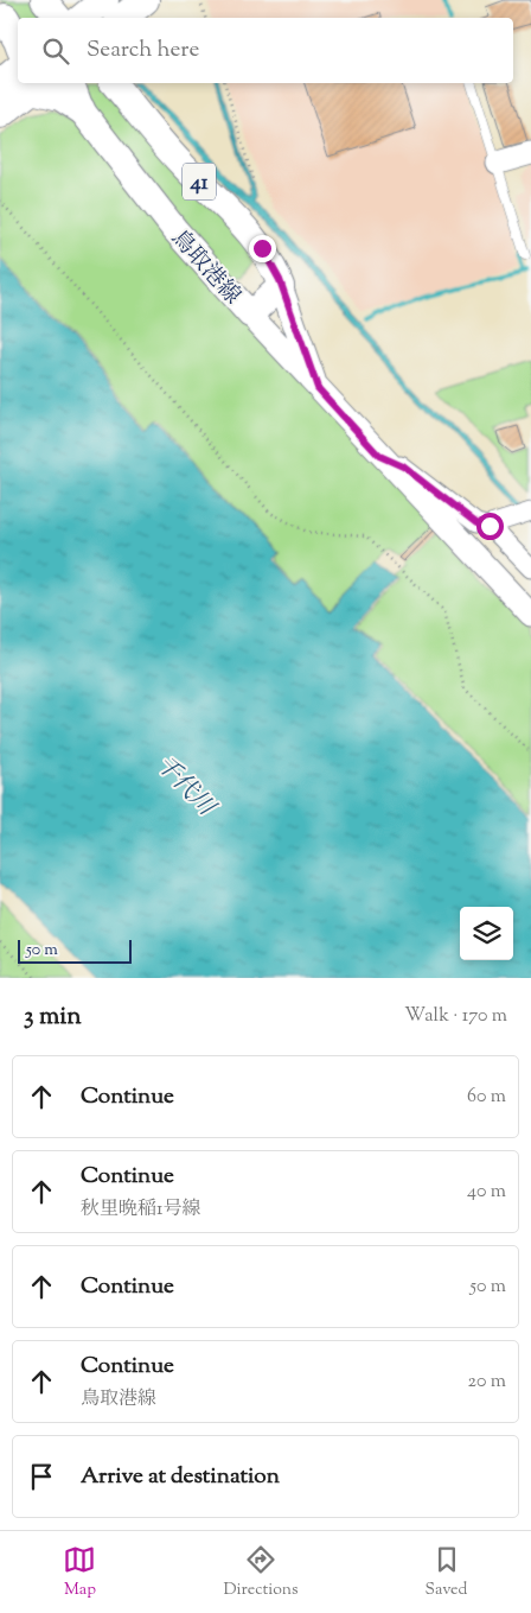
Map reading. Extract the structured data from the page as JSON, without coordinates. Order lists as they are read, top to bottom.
{
  "streets": {
    "main road": ["41", "鳥取港線"]
  },
  "water": ["千代川"],
  "scale_bar": "50 m",
  "page": {
    "search": "Search here",
    "scale": "50 m",
    "heading": ["3 min", "Walk · 170 m"],
    "list": [
      ["Continue", "60 m"],
      ["Continue", "秋里晩稲1号線", "40 m"],
      ["Continue", "50 m"],
      ["Continue", "鳥取港線", "20 m"],
      "Arrive at destination"
    ],
    "nav": ["Map", "Directions", "Saved"]
  }
}
